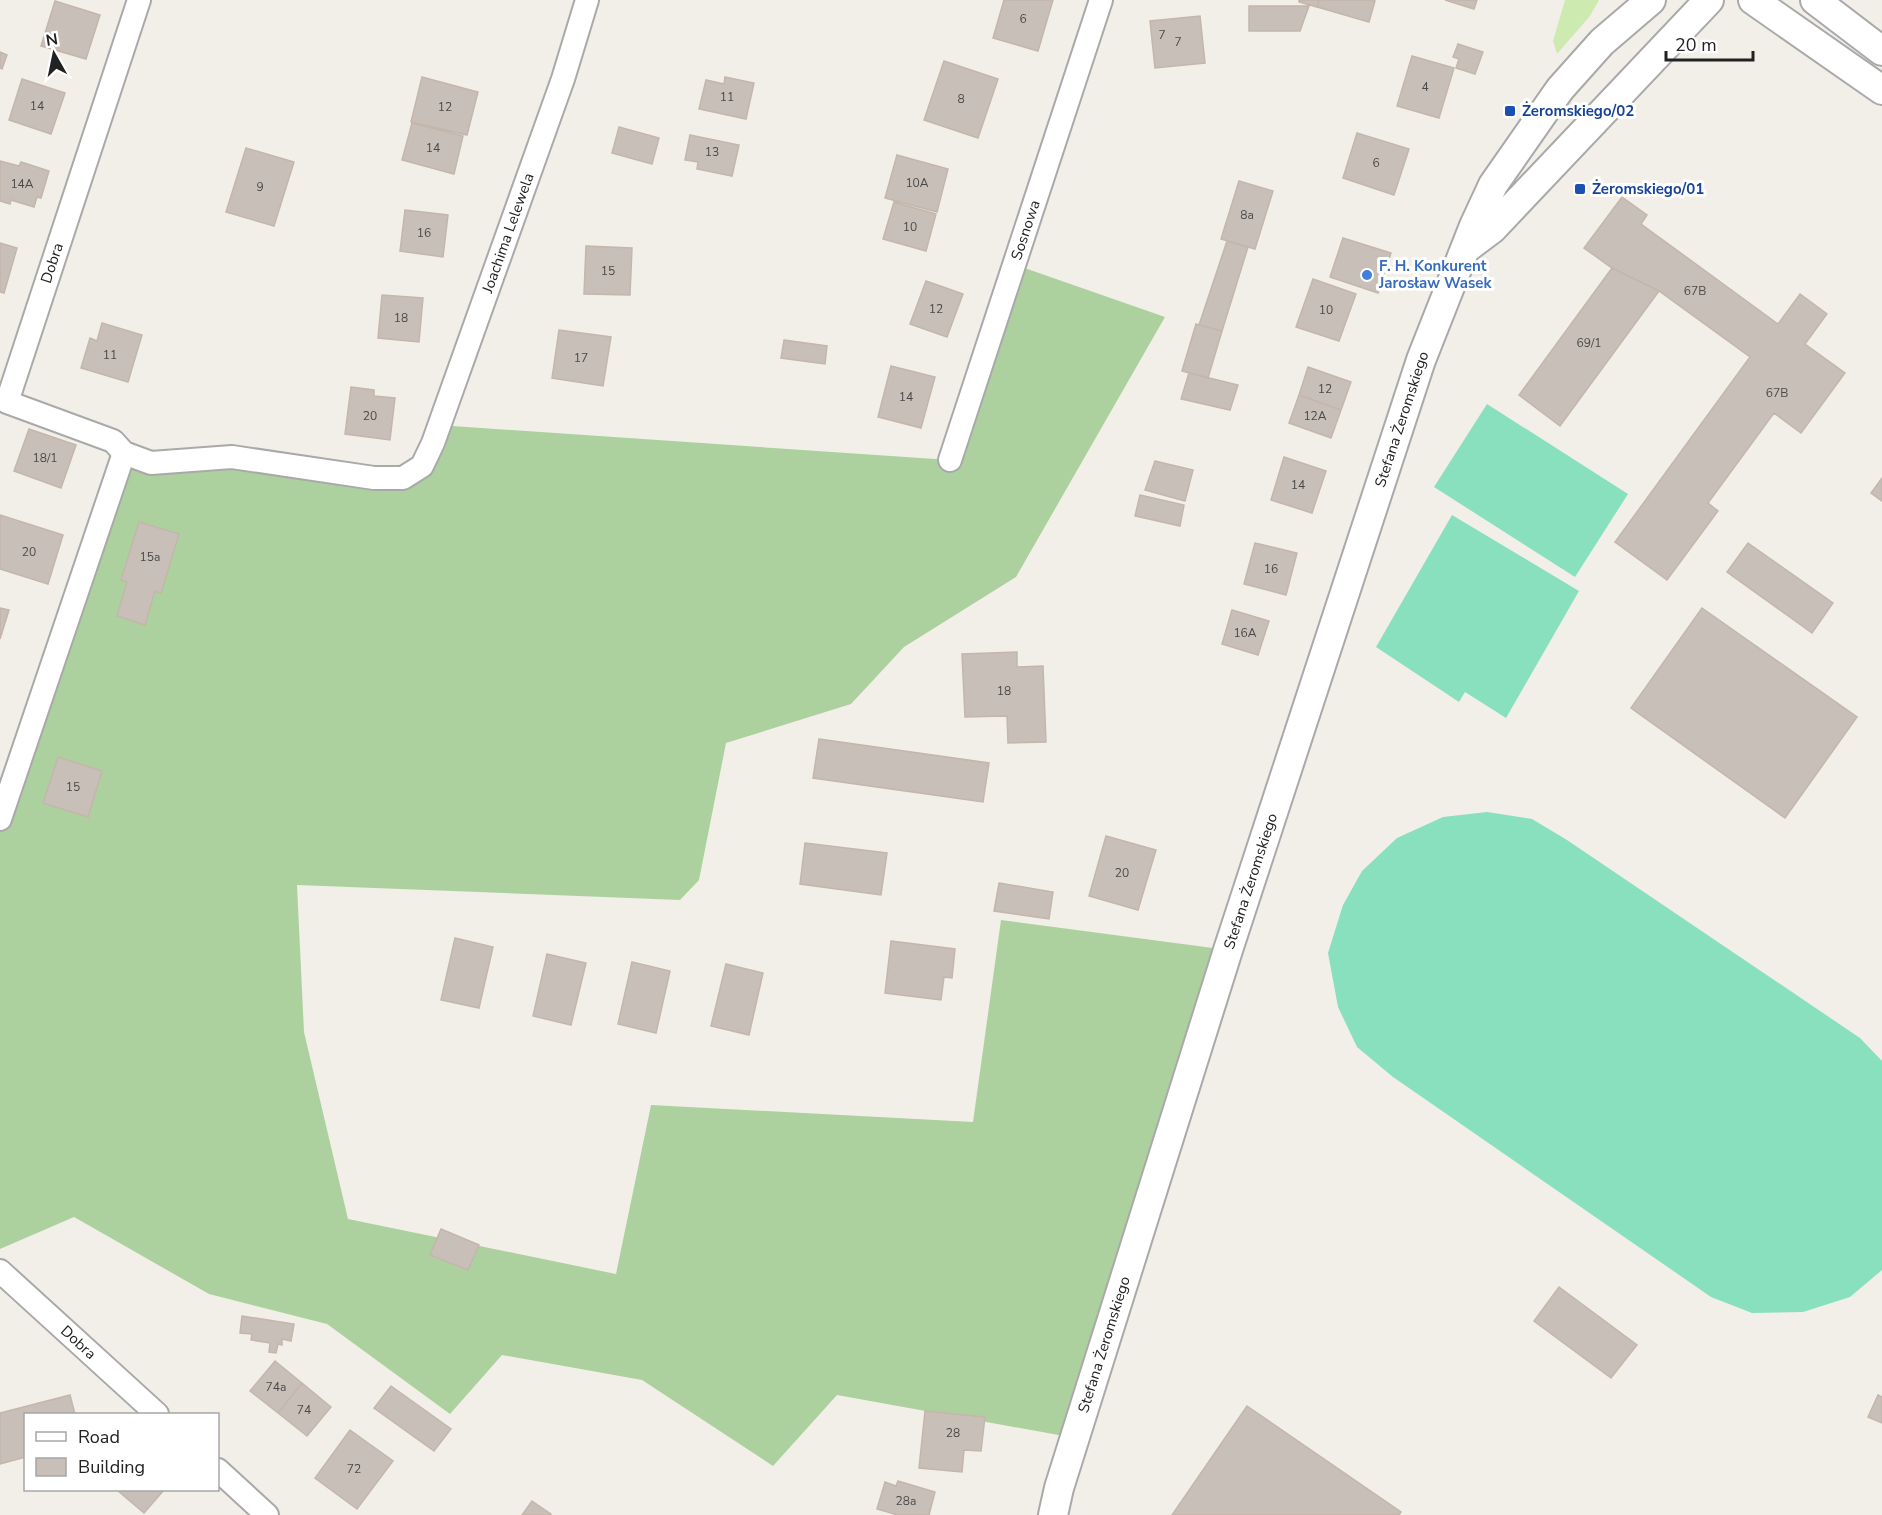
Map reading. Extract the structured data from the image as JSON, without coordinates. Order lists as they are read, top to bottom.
{
  "streets": {
    "street": [
      "Sosnowa",
      "Joachima Lelewela",
      "Dobra",
      "Stefana Żeromskiego"
    ]
  },
  "crossings": [
    ["Joachima Lelewela", "Dobra"]
  ],
  "places": {
    "transit": ["Żeromskiego/02", "Żeromskiego/01"],
    "other": ["F. H. Konkurent Jarosław Wasek"]
  },
  "house_numbers": [
    "6",
    "7",
    "7",
    "4",
    "11",
    "8",
    "14",
    "12",
    "14",
    "13",
    "6",
    "10A",
    "14A",
    "9",
    "8a",
    "10",
    "16",
    "15",
    "67B",
    "12",
    "10",
    "18",
    "69/1",
    "11",
    "17",
    "12",
    "67B",
    "14",
    "20",
    "12A",
    "18/1",
    "14",
    "20",
    "15a",
    "16",
    "16A",
    "18",
    "15",
    "20",
    "74a",
    "74",
    "28",
    "72",
    "28a"
  ],
  "legend": ["Road", "Building"],
  "scale_bar": "20 m",
  "north": "top"
}
